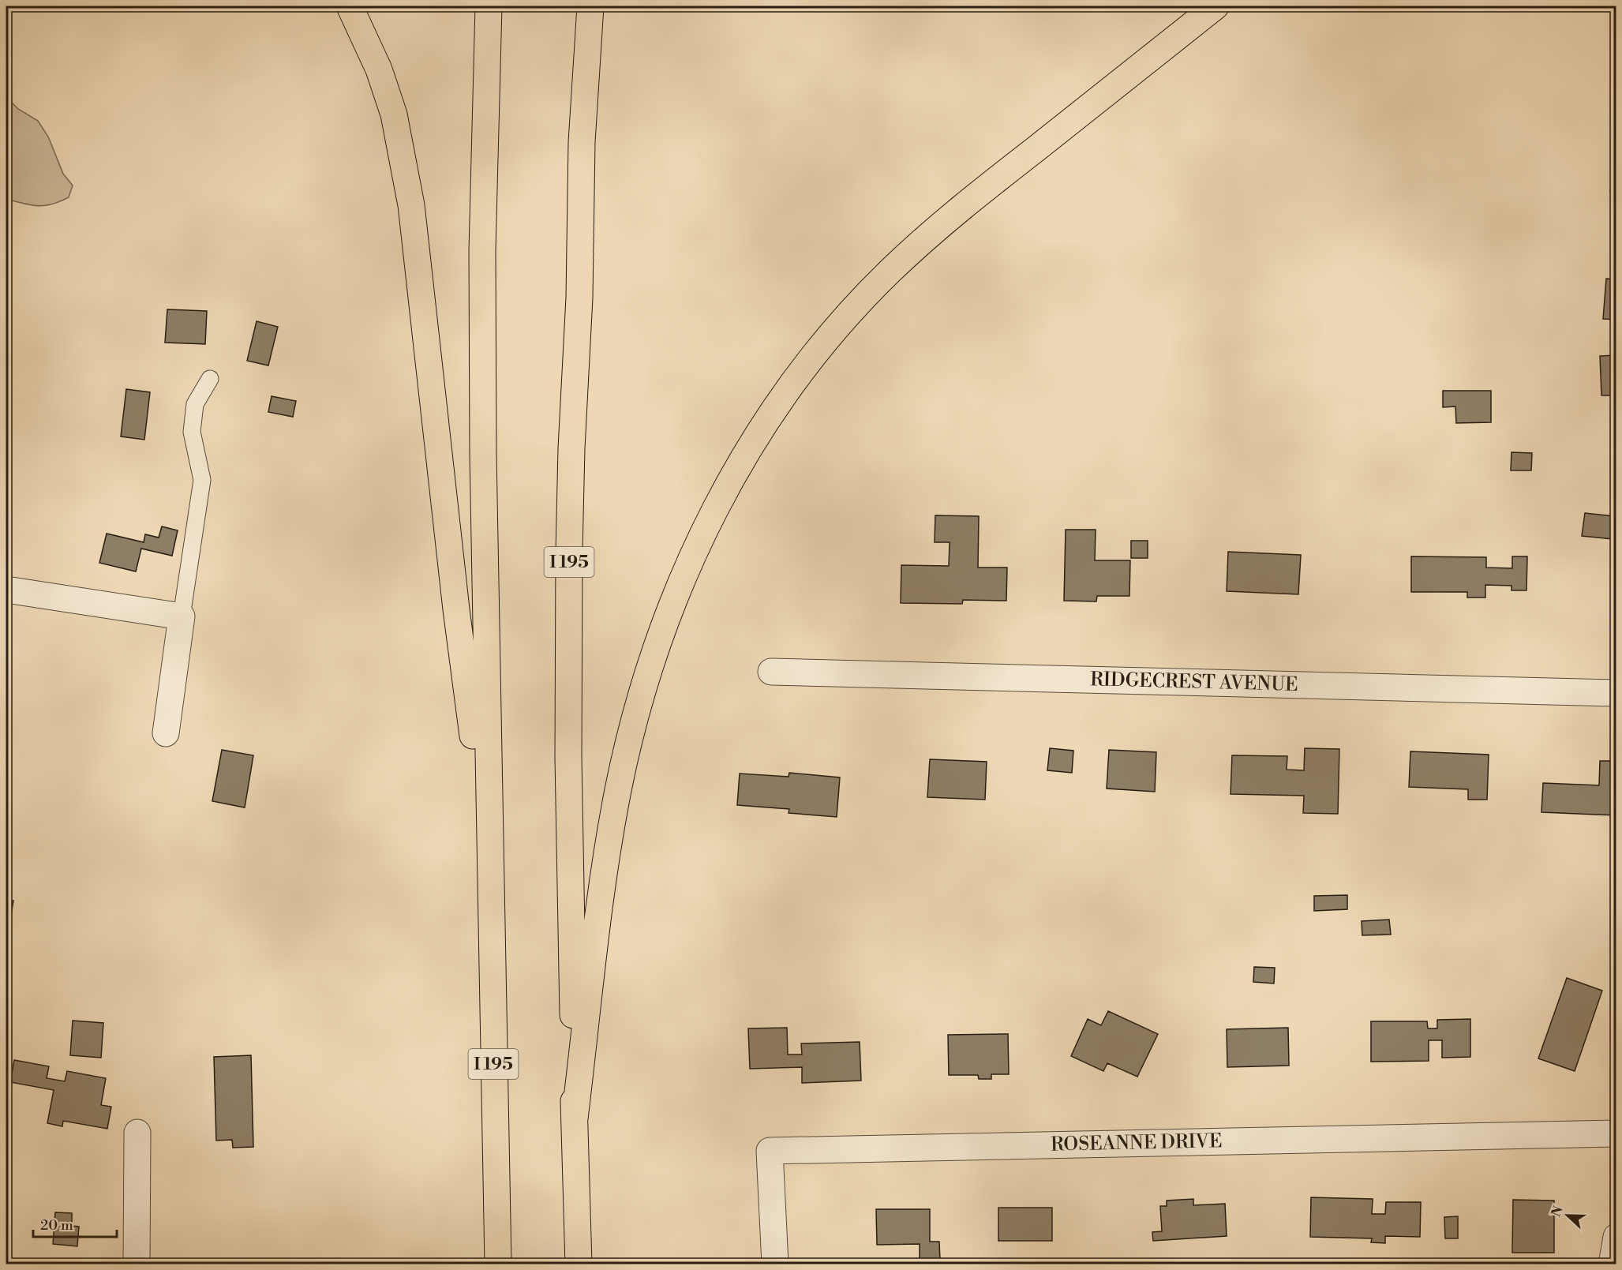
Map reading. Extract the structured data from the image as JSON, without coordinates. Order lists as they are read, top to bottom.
{
  "streets": {
    "highway": ["I 195"],
    "street": ["RIDGECREST AVENUE", "ROSEANNE DRIVE"]
  },
  "scale_bar": "20 m",
  "north": "left"
}
